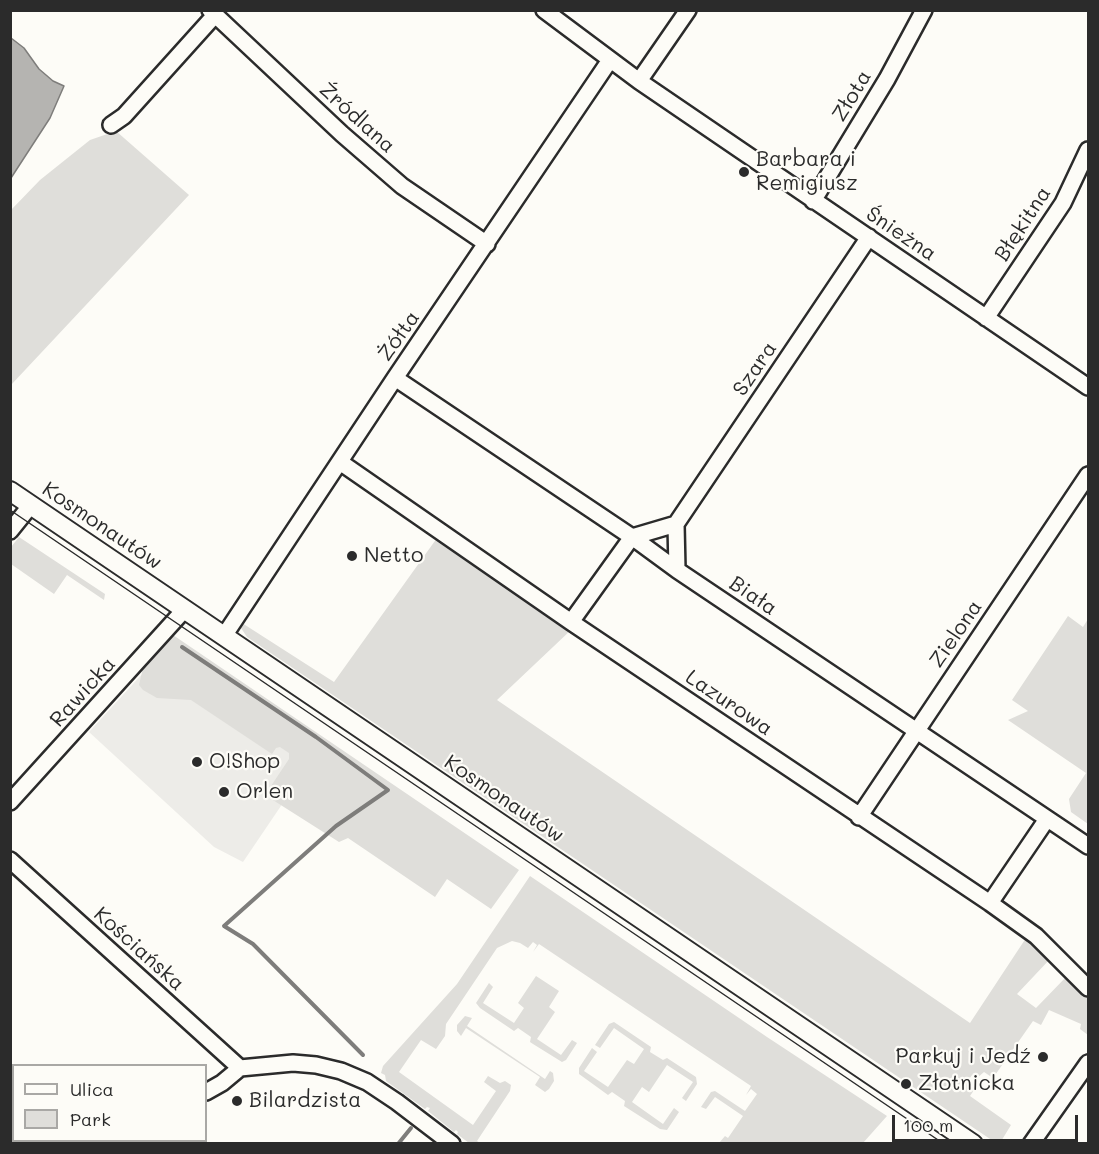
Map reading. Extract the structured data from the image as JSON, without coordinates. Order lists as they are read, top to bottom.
{
  "streets": {
    "main road": ["Kosmonautów"],
    "street": [
      "Złota",
      "Źródlana",
      "Błękitna",
      "Śnieżna",
      "Żółta",
      "Szara",
      "Biała",
      "Zielona",
      "Rawicka",
      "Lazurowa",
      "Kościańska"
    ]
  },
  "crossings": [
    ["Złota", "Śnieżna"],
    ["Źródlana", "Żółta"],
    ["Błękitna", "Śnieżna"],
    ["Śnieżna", "Żółta"],
    ["Śnieżna", "Szara"],
    ["Żółta", "Kosmonautów"],
    ["Żółta", "Biała"],
    ["Żółta", "Lazurowa"],
    ["Kosmonautów", "Rawicka"],
    ["Biała", "Zielona"],
    ["Zielona", "Lazurowa"]
  ],
  "places": [
    "Barbara i Remigiusz",
    "Netto",
    "O!Shop",
    "Orlen",
    "Parkuj i Jedź",
    "Złotnicka",
    "Bilardzista"
  ],
  "legend": ["Ulica", "Park"],
  "scale_bar": "100 m"
}
